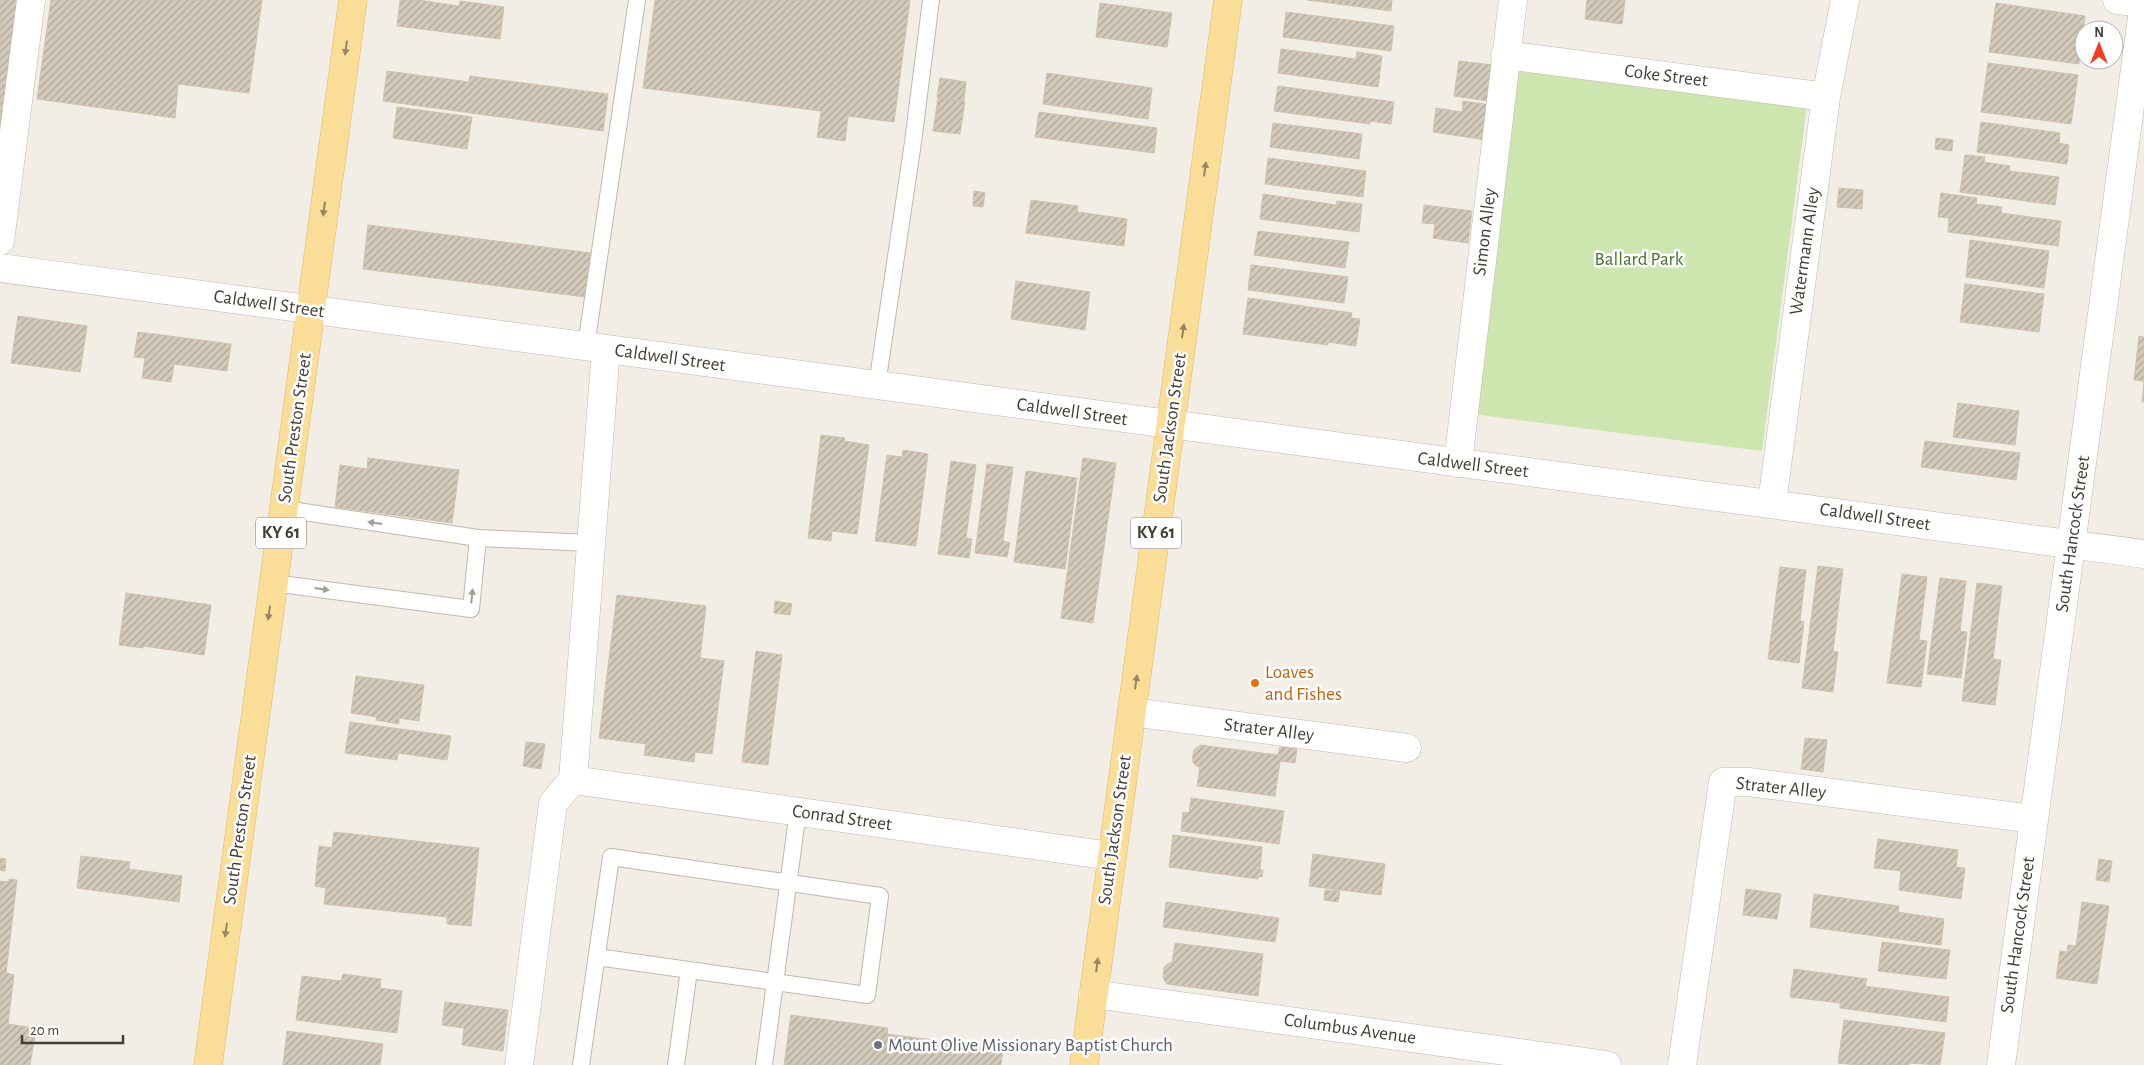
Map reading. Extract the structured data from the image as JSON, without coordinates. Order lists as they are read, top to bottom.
{
  "streets": {
    "main road": ["South Preston Street", "South Jackson Street", "KY 61"],
    "street": [
      "Coke Street",
      "Simon Alley",
      "Watermann Alley",
      "Caldwell Street",
      "South Hancock Street",
      "Strater Alley",
      "Conrad Street",
      "Columbus Avenue"
    ]
  },
  "crossings": [
    ["Coke Street", "Simon Alley"],
    ["Coke Street", "Watermann Alley"],
    ["Simon Alley", "Caldwell Street"],
    ["Watermann Alley", "Caldwell Street"],
    ["Caldwell Street", "South Preston Street"],
    ["Caldwell Street", "South Jackson Street"],
    ["Caldwell Street", "South Hancock Street"],
    ["South Jackson Street", "Strater Alley"],
    ["South Jackson Street", "Conrad Street"],
    ["South Jackson Street", "Columbus Avenue"],
    ["South Hancock Street", "Strater Alley"]
  ],
  "one_way": ["South Preston Street", "South Jackson Street"],
  "parks": ["Ballard Park"],
  "places": ["Loaves and Fishes", "Mount Olive Missionary Baptist Church"],
  "scale_bar": "20 m",
  "north": "top"
}
